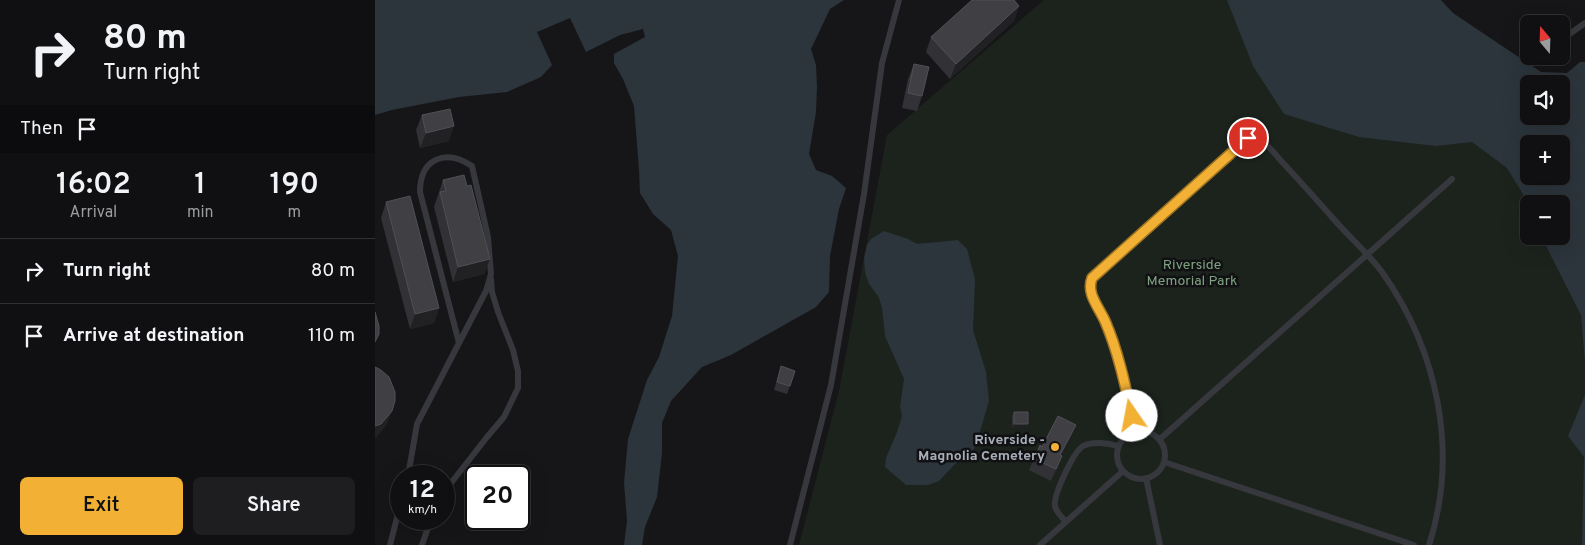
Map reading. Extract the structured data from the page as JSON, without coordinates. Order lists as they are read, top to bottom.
{
  "parks": ["Riverside Memorial Park"],
  "places": ["Riverside - Magnolia Cemetery"],
  "north": "top",
  "page": {
    "turn": ["80 m", "Turn right"],
    "map_buttons": ["+", "−"],
    "then": "Then",
    "eta": [
      "16:02",
      "Arrival",
      "1",
      "min",
      "190",
      "m"
    ],
    "list": [
      {
        "name": "Turn right",
        "value": "80 m"
      },
      {
        "name": "Arrive at destination",
        "value": "110 m"
      }
    ],
    "speed": "12 km/h",
    "limit": "20",
    "buttons": ["Exit", "Share"]
  }
}
